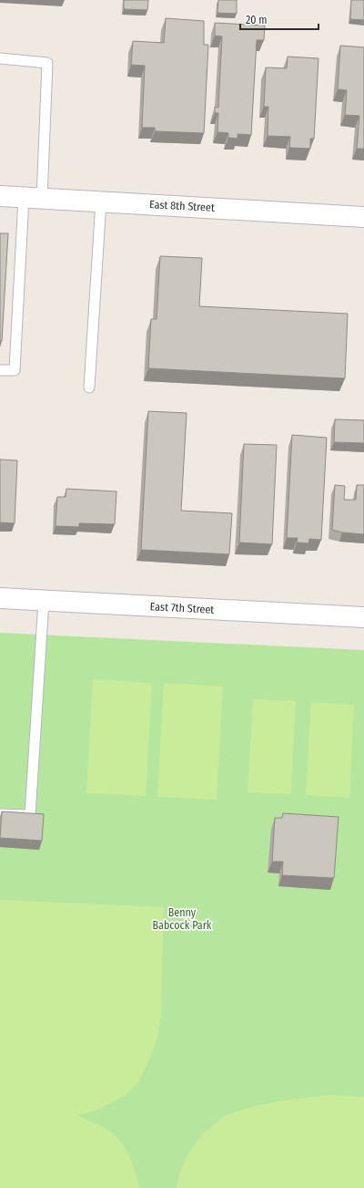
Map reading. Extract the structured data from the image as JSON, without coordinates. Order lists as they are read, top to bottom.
{
  "streets": {
    "street": ["East 8th Street", "East 7th Street"]
  },
  "parks": ["Benny Babcock Park"],
  "scale_bar": "20 m"
}
